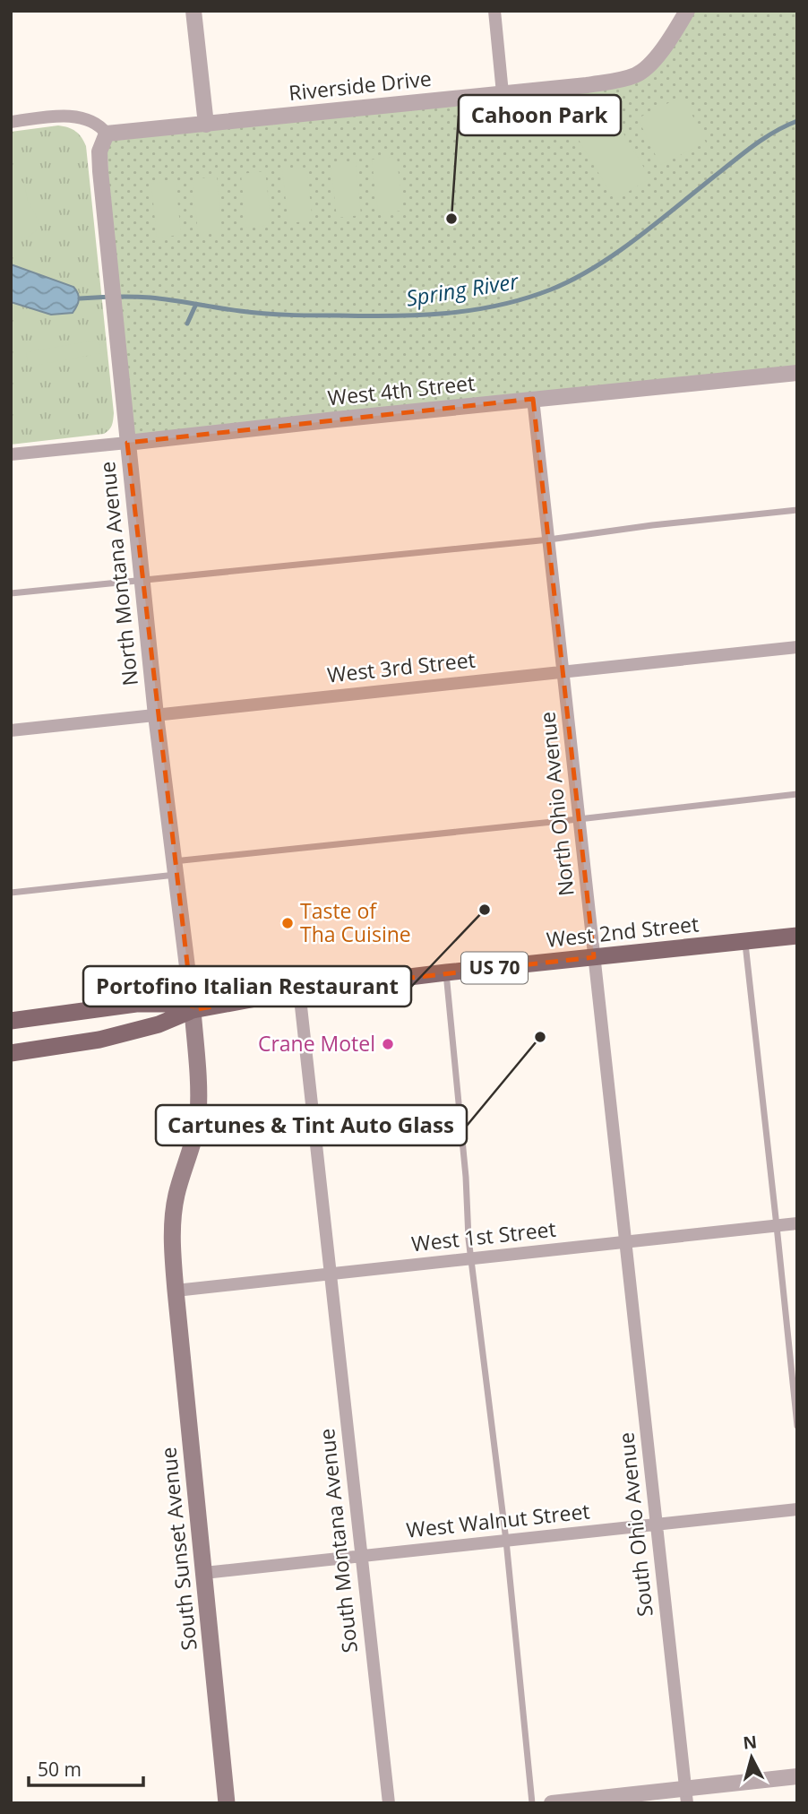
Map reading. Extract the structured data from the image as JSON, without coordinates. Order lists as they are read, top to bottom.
{
  "streets": {
    "main road": ["West 2nd Street", "US 70", "South Sunset Avenue"],
    "street": [
      "Riverside Drive",
      "West 4th Street",
      "North Montana Avenue",
      "West 3rd Street",
      "North Ohio Avenue",
      "West 1st Street",
      "West Walnut Street",
      "South Ohio Avenue",
      "South Montana Avenue"
    ]
  },
  "crossings": [
    ["Riverside Drive", "North Montana Avenue"],
    ["West 4th Street", "North Montana Avenue"],
    ["West 4th Street", "North Ohio Avenue"],
    ["North Montana Avenue", "West 3rd Street"],
    ["North Montana Avenue", "West 2nd Street"],
    ["North Montana Avenue", "South Sunset Avenue"],
    ["West 3rd Street", "North Ohio Avenue"],
    ["North Ohio Avenue", "West 2nd Street"],
    ["North Ohio Avenue", "West 1st Street"],
    ["North Ohio Avenue", "South Ohio Avenue"],
    ["West 2nd Street", "South Sunset Avenue"],
    ["West 1st Street", "South Ohio Avenue"],
    ["West 1st Street", "South Montana Avenue"],
    ["West 1st Street", "South Sunset Avenue"],
    ["West Walnut Street", "South Ohio Avenue"],
    ["West Walnut Street", "South Montana Avenue"],
    ["West Walnut Street", "South Sunset Avenue"]
  ],
  "water": ["Spring River"],
  "places": [
    "Cahoon Park",
    "Portofino Italian Restaurant",
    "Taste of Tha Cuisine",
    "Cartunes & Tint Auto Glass",
    "Crane Motel"
  ],
  "scale_bar": "50 m",
  "north": "top"
}
